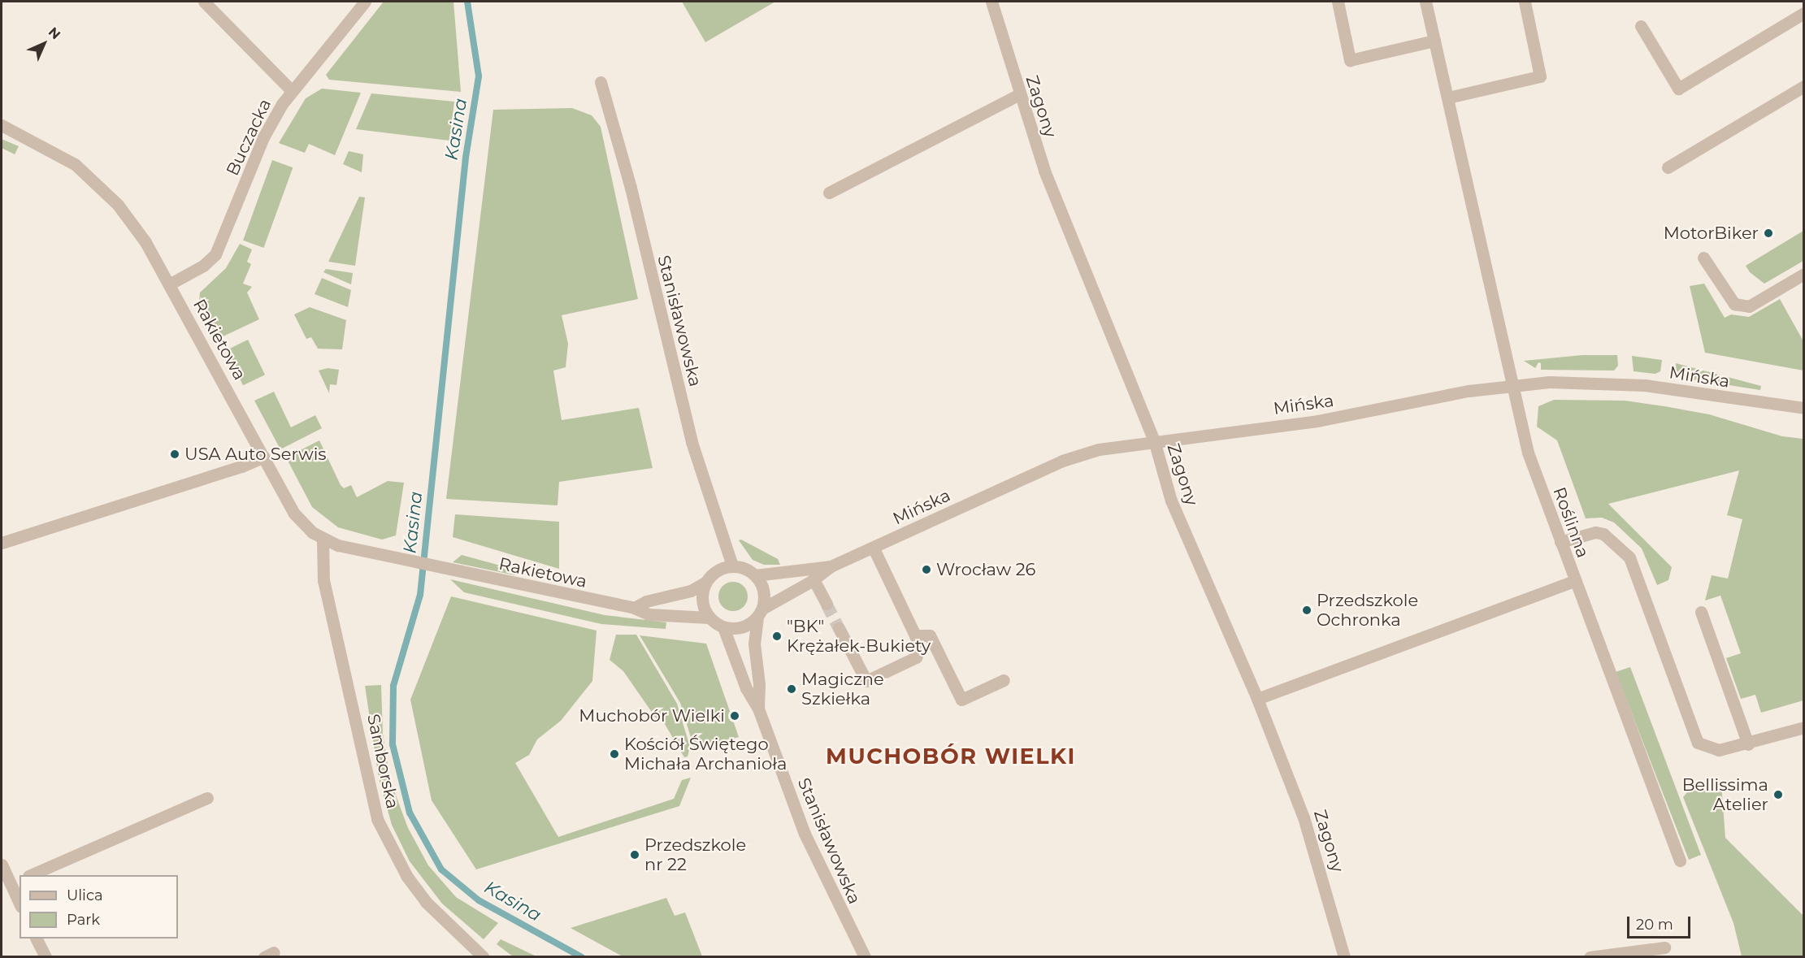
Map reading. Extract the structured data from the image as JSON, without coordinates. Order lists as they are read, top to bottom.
{
  "streets": {
    "street": [
      "Zagony",
      "Buczacka",
      "Stanisławowska",
      "Rakietowa",
      "Mińska",
      "Roślinna",
      "Samborska"
    ]
  },
  "crossings": [
    ["Zagony", "Mińska"],
    ["Buczacka", "Rakietowa"],
    ["Stanisławowska", "Rakietowa"],
    ["Stanisławowska", "Mińska"],
    ["Rakietowa", "Mińska"],
    ["Rakietowa", "Samborska"],
    ["Mińska", "Roślinna"]
  ],
  "districts": ["MUCHOBÓR WIELKI"],
  "water": ["Kasina"],
  "places": [
    "MotorBiker",
    "USA Auto Serwis",
    "Wrocław 26",
    "Przedszkole Ochronka",
    "\"BK\" Krężałek-Bukiety",
    "Magiczne Szkiełka",
    "Muchobór Wielki",
    "Kościół Świętego Michała Archanioła",
    "Bellissima Atelier",
    "Przedszkole nr 22"
  ],
  "legend": ["Ulica", "Park"],
  "scale_bar": "20 m",
  "north": "top right"
}
